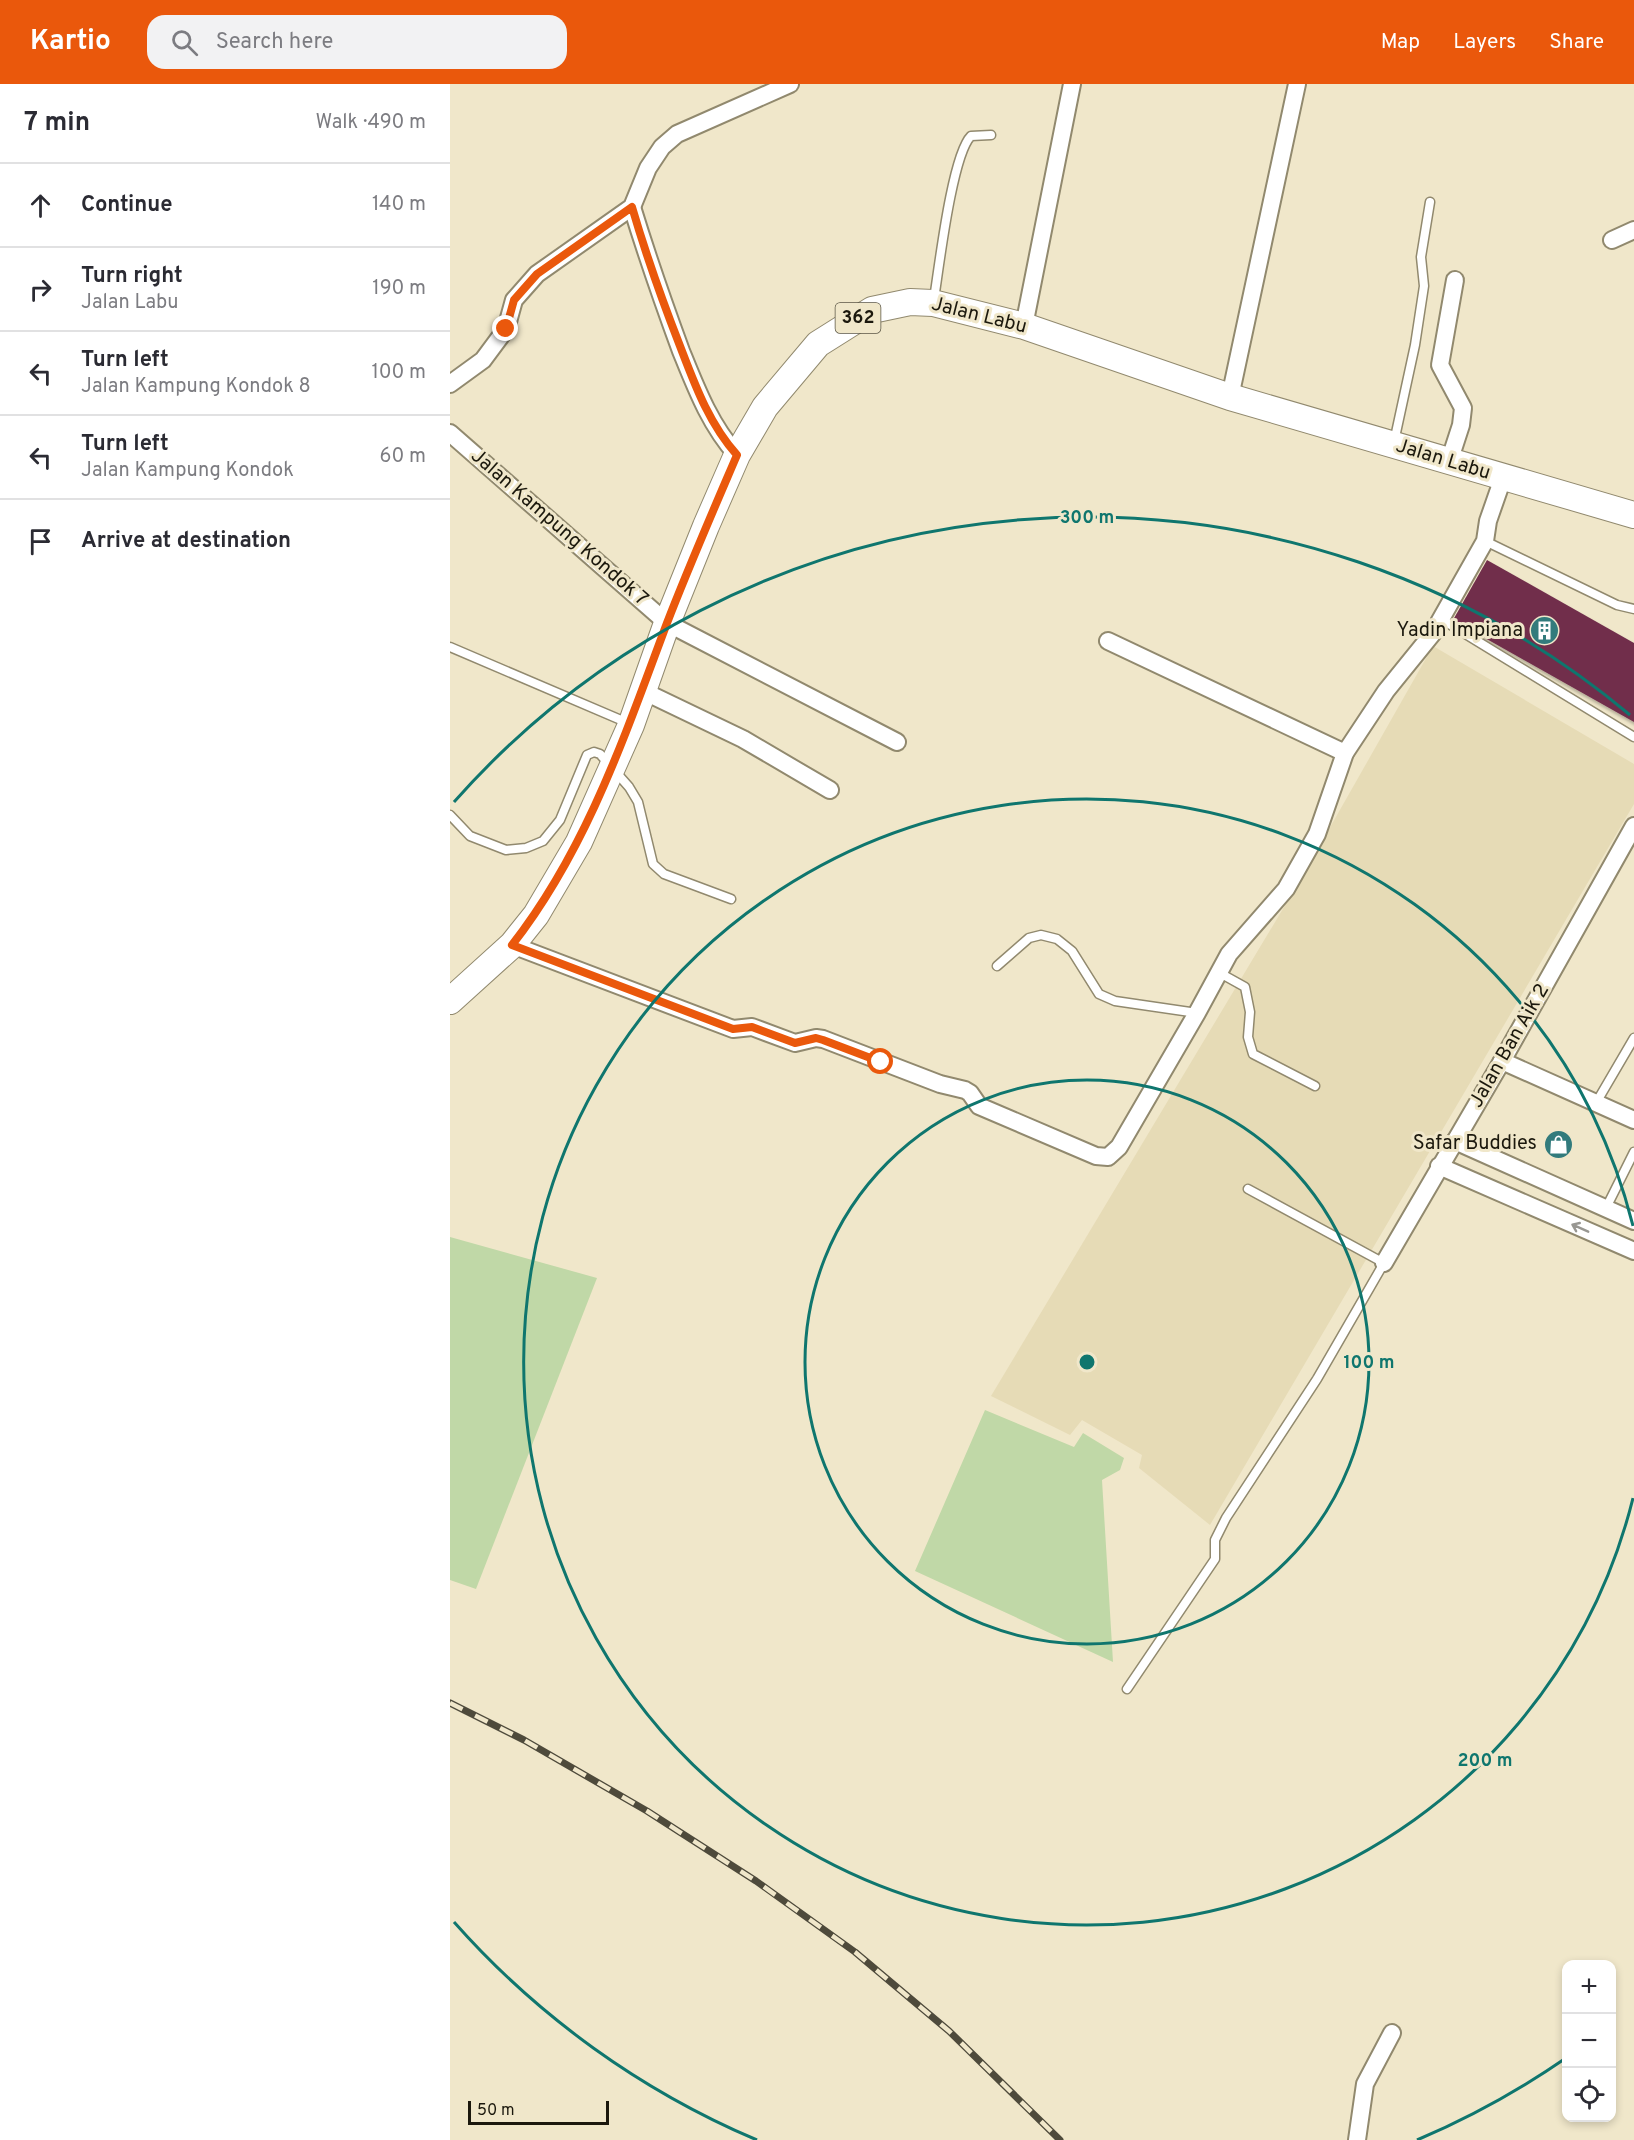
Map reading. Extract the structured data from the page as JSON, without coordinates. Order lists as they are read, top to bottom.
{
  "streets": {
    "main road": ["Jalan Labu", "362"],
    "street": ["Jalan Kampung Kondok 7", "Jalan Ban Aik 2"]
  },
  "crossings": [
    ["Jalan Labu", "Jalan Kampung Kondok 7"]
  ],
  "places": {
    "building": ["Yadin Impiana"],
    "shop": ["Safar Buddies"]
  },
  "scale_bar": "50 m",
  "page": {
    "header": "Kartio",
    "search": "Search here",
    "nav": ["Map", "Layers", "Share"],
    "heading": ["7 min", "Walk · 490 m"],
    "list": [
      ["Continue", "140 m"],
      ["Turn right", "Jalan Labu", "190 m"],
      ["Turn left", "Jalan Kampung Kondok 8", "100 m"],
      ["Turn left", "Jalan Kampung Kondok", "60 m"],
      "Arrive at destination"
    ],
    "map_buttons": ["+", "−"],
    "scale": "50 m"
  },
  "rings": ["300 m", "100 m", "200 m"]
}
